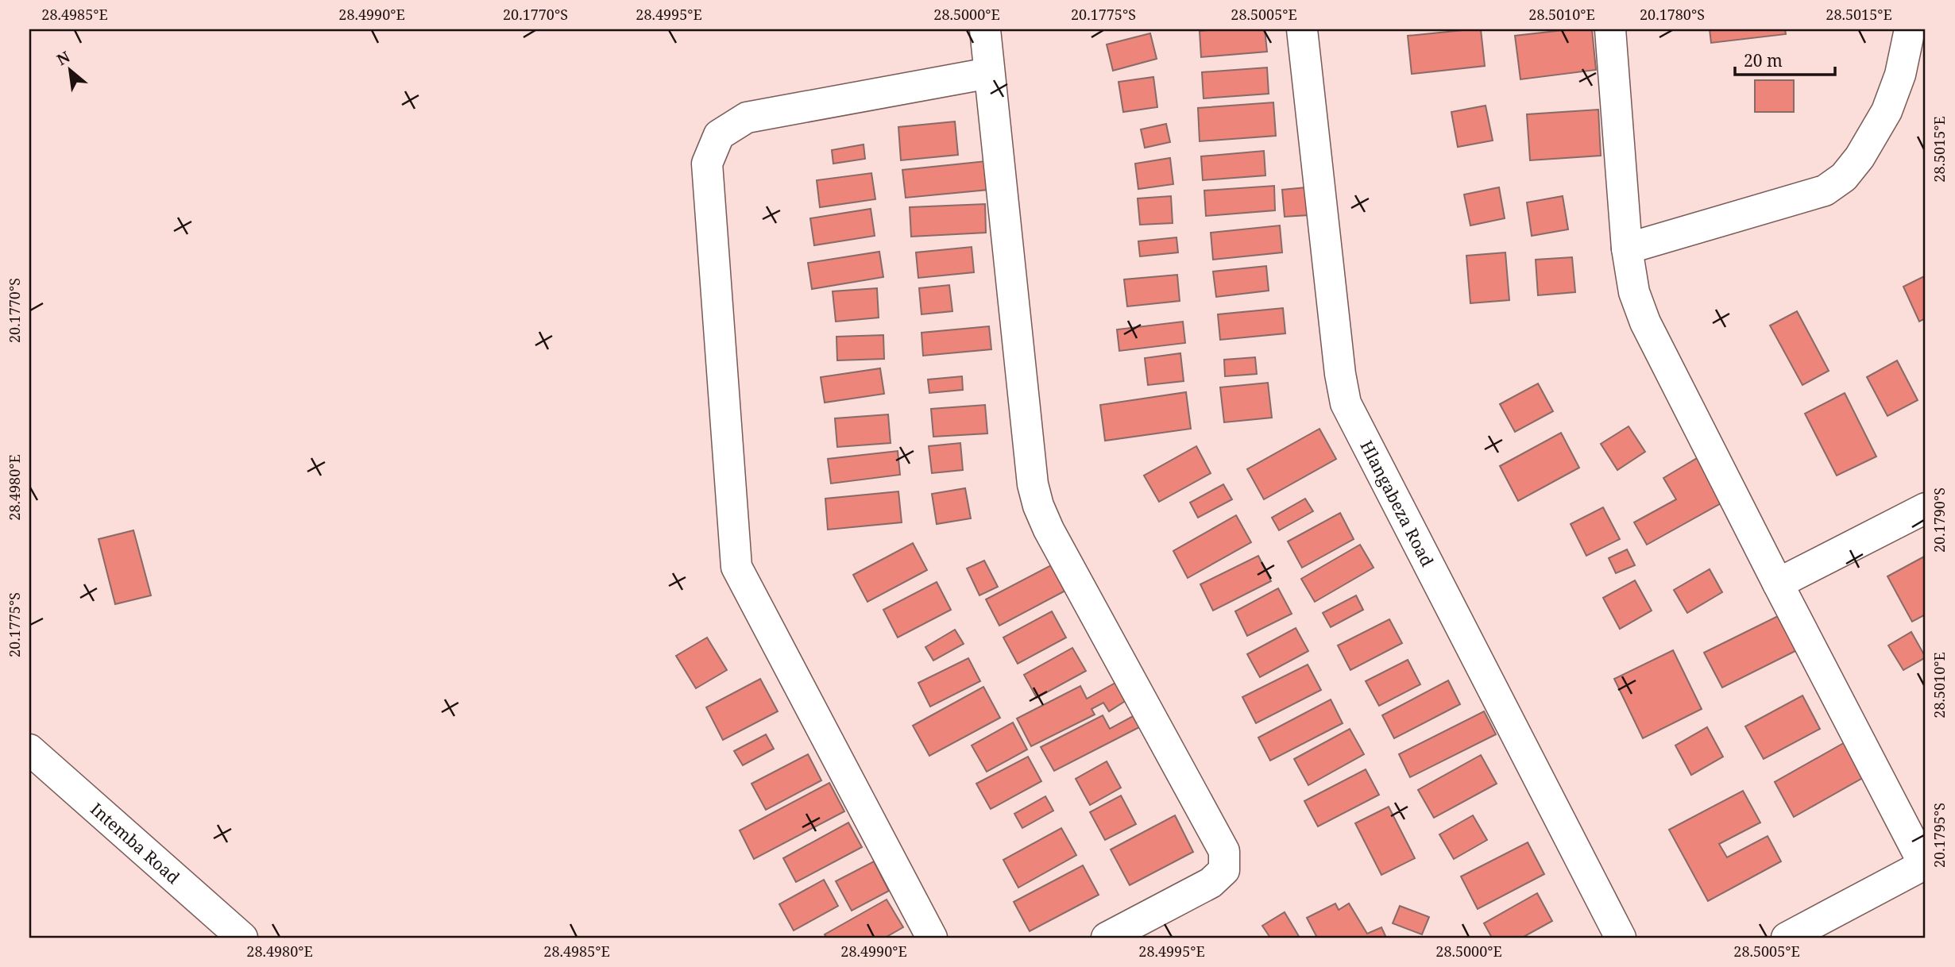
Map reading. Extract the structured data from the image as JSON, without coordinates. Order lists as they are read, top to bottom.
{
  "streets": {
    "street": ["Hlangabeza Road", "Intemba Road"]
  },
  "scale_bar": "20 m",
  "north": "top left",
  "coordinates": [
    "28.4985°E",
    "28.4990°E",
    "20.1770°S",
    "28.4995°E",
    "28.5000°E",
    "20.1775°S",
    "28.5005°E",
    "28.5010°E",
    "20.1780°S",
    "28.5015°E",
    "28.4980°E",
    "20.1790°S",
    "20.1795°S"
  ]
}
